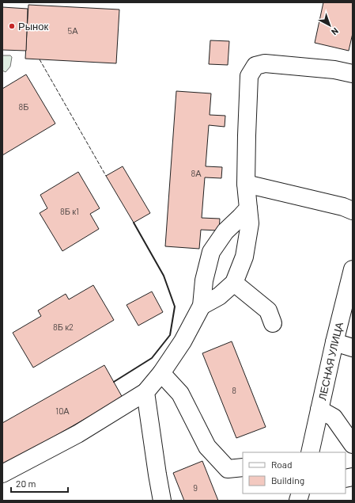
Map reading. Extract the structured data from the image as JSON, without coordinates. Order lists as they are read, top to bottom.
{
  "streets": {
    "street": ["ЛЕСНАЯ УЛИЦА"]
  },
  "places": ["Рынок"],
  "house_numbers": [
    "5А",
    "8Б",
    "8А",
    "8Б к1",
    "8Б к2",
    "8",
    "10А",
    "9"
  ],
  "legend": ["Road", "Building"],
  "scale_bar": "20 m",
  "north": "bottom right"
}
